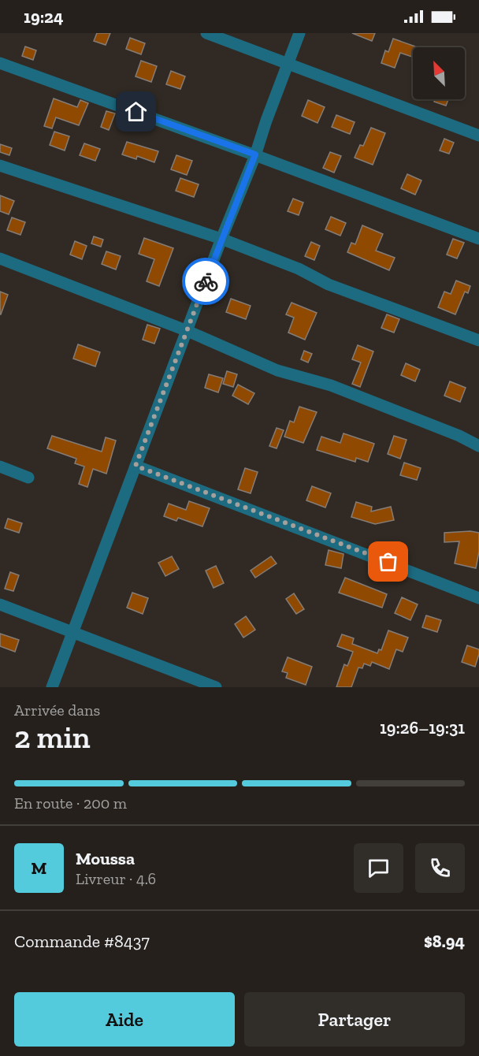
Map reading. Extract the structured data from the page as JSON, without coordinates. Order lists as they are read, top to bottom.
{
  "north": "top left",
  "page": {
    "status": "19:24",
    "heading": ["2 min", "Arrivée dans", "19:26–19:31"],
    "panel": [
      "Moussa",
      "Livreur · 4.6",
      "Commande #8437",
      "$8.94"
    ],
    "bar": "En route · 200 m",
    "round": "M",
    "buttons": ["Aide", "Partager"]
  }
}
